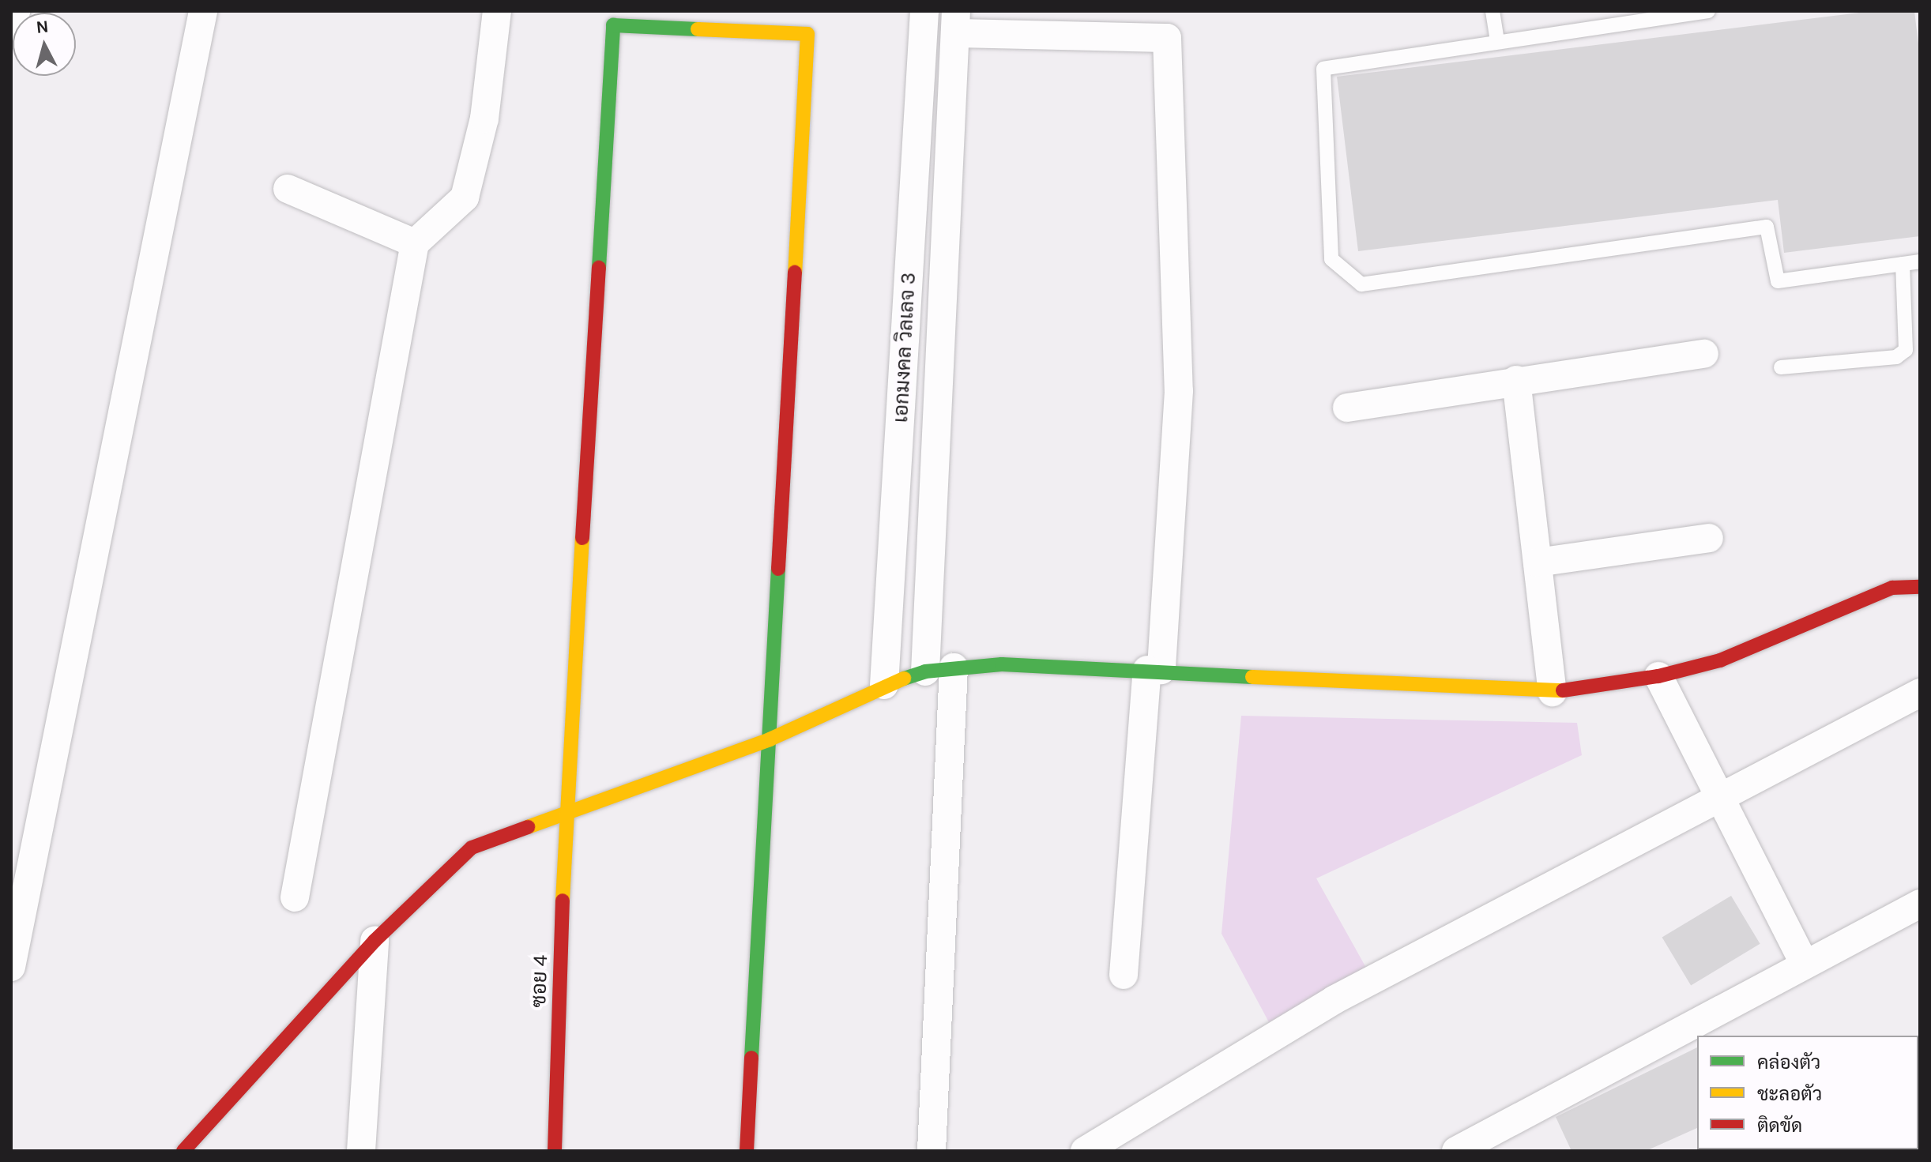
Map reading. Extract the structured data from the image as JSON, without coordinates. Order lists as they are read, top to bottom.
{
  "streets": {
    "street": ["เอกมงคล วิลเลจ 3", "ซอย 4"]
  },
  "legend": ["คล่องตัว", "ชะลอตัว", "ติดขัด"],
  "north": "top"
}
